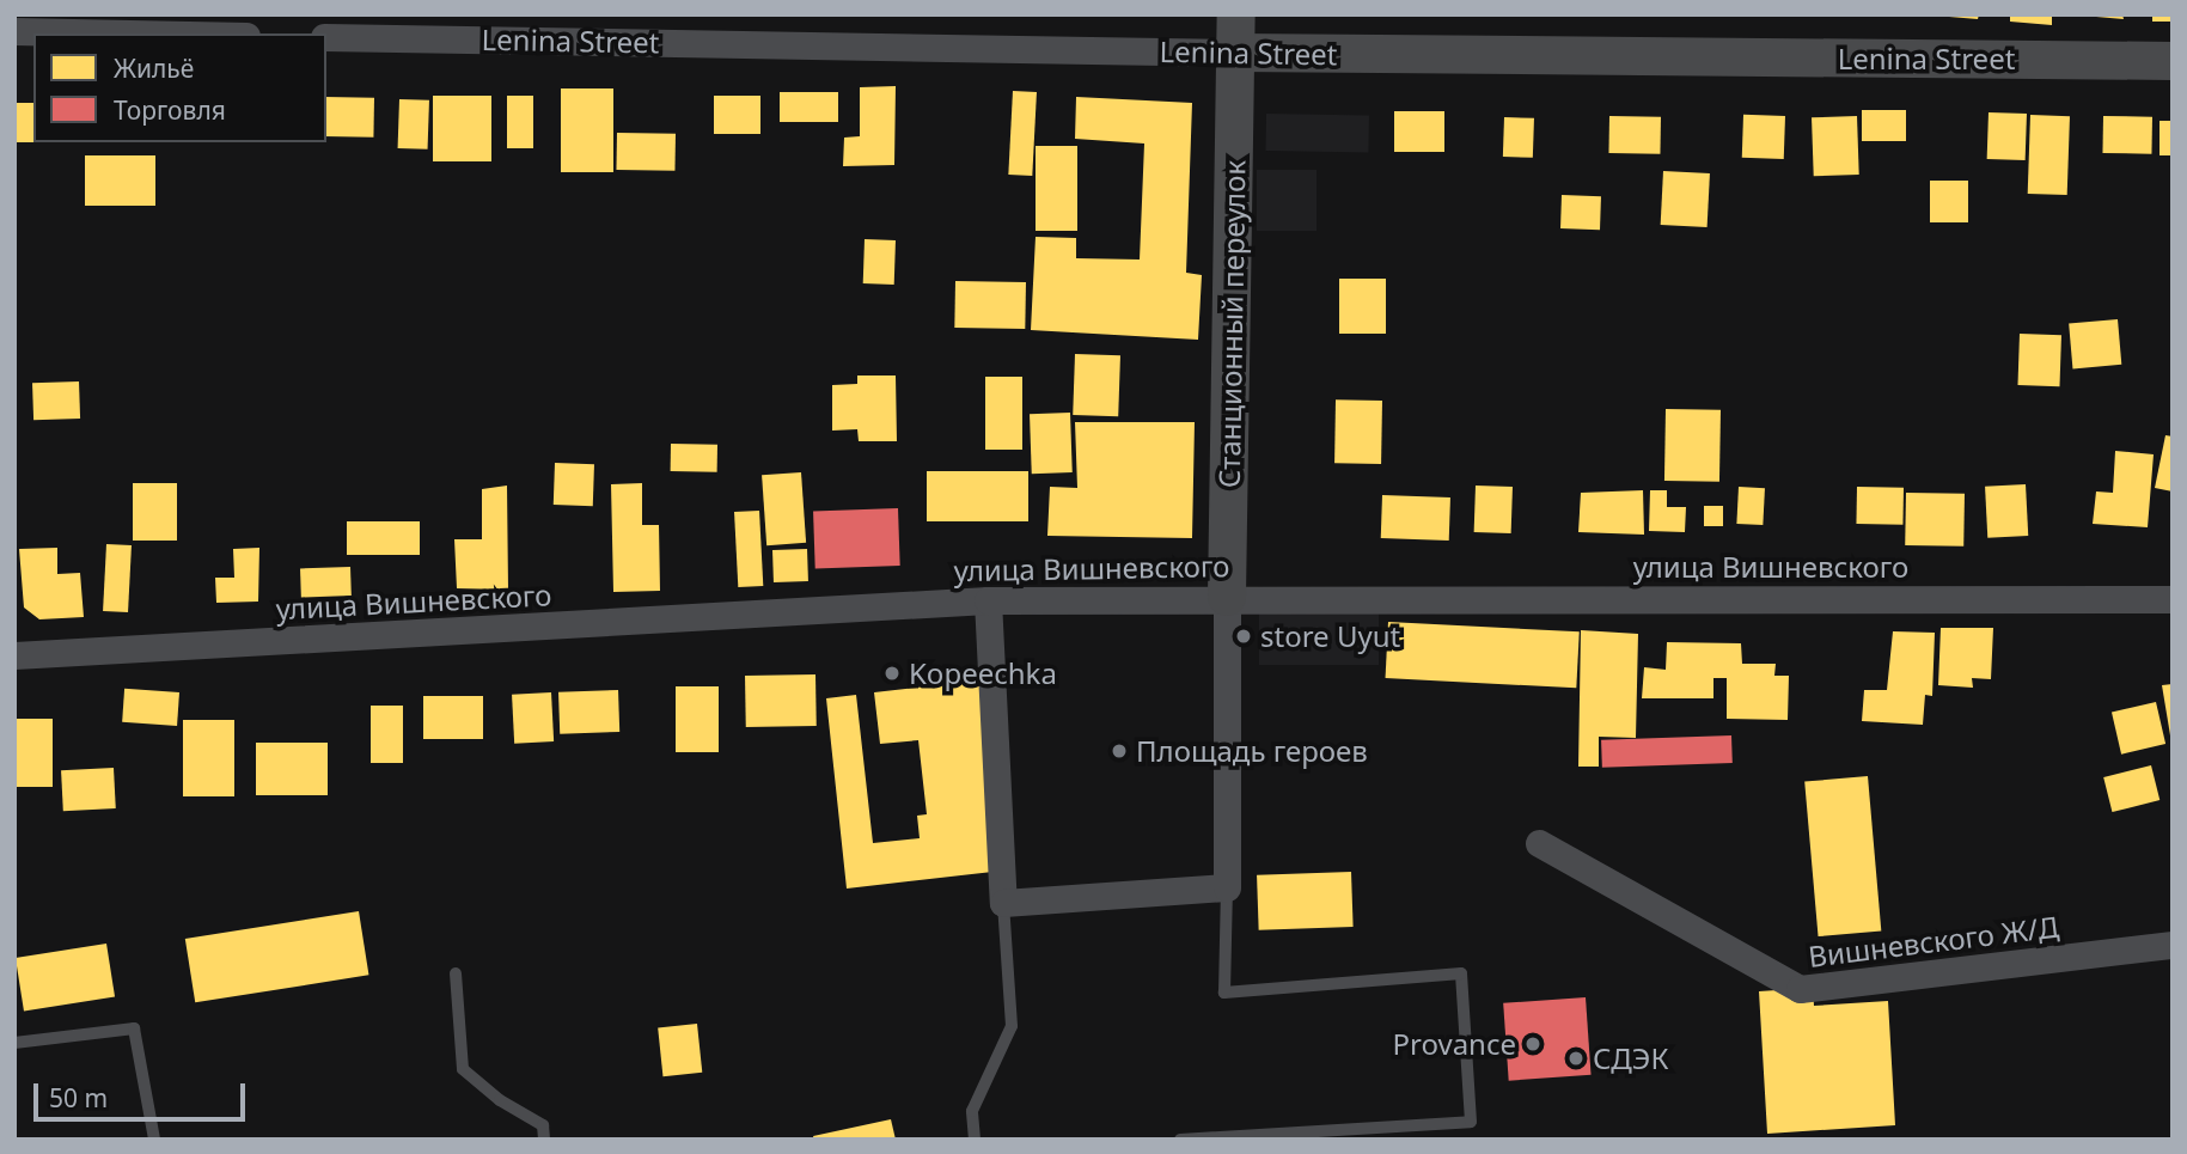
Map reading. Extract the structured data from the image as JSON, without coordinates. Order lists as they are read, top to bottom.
{
  "streets": {
    "street": [
      "Lenina Street",
      "Станционный переулок",
      "улица Вишневского",
      "Вишневского Ж/Д"
    ]
  },
  "crossings": [
    ["Lenina Street", "Станционный переулок"],
    ["Станционный переулок", "улица Вишневского"]
  ],
  "places": [
    "store Uyut",
    "Kopeechka",
    "Площадь героев",
    "Provance",
    "СДЭК"
  ],
  "legend": ["Жильё", "Торговля"],
  "scale_bar": "50 m"
}
